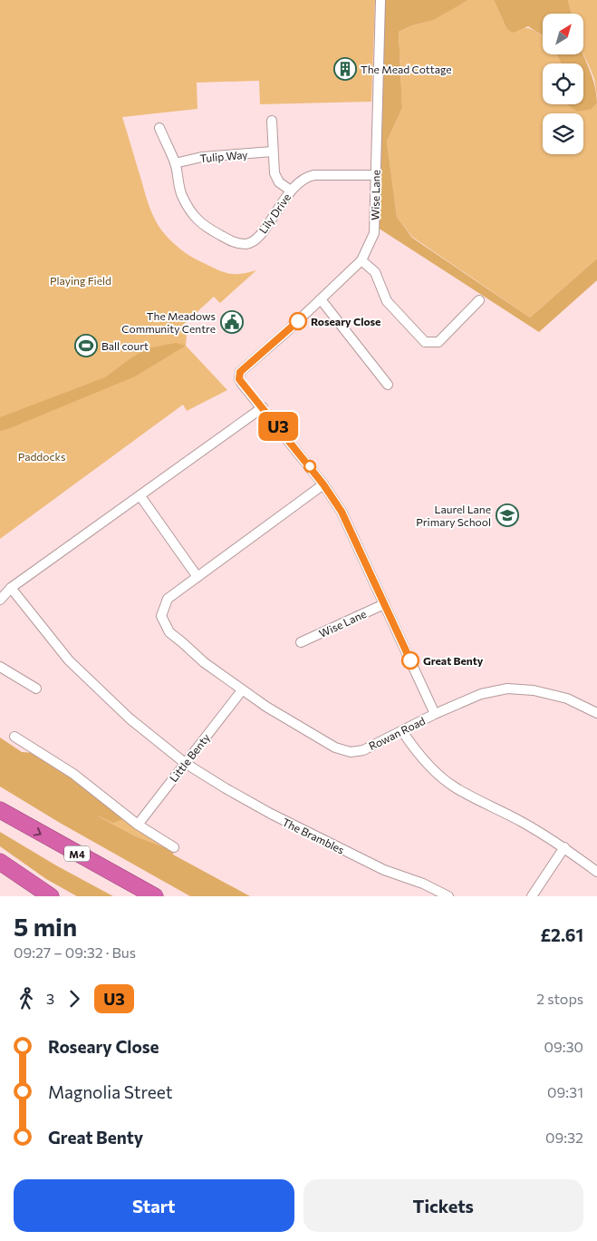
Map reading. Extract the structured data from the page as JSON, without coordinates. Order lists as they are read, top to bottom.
{
  "streets": {
    "highway": ["M4"],
    "street": [
      "Tulip Way",
      "Wise Lane",
      "Lily Drive",
      "Rowan Road",
      "Little Benty",
      "The Brambles"
    ]
  },
  "crossings": [
    ["Tulip Way", "Lily Drive"],
    ["Wise Lane", "Lily Drive"],
    ["Rowan Road", "Little Benty"],
    ["Little Benty", "The Brambles"]
  ],
  "parks": ["Playing Field", "Paddocks"],
  "places": {
    "building": ["The Mead Cottage"],
    "other": ["Roseary Close", "Great Benty"],
    "public building": ["The Meadows Community Centre"],
    "sports": ["Ball court"],
    "school or university": ["Laurel Lane Primary School"]
  },
  "lines": ["bus line U3"],
  "north": "top right",
  "page": {
    "on_map": "U3",
    "heading": ["5 min", "09:27 – 09:32 · Bus", "£2.61"],
    "legs": ["3", "U3", "2 stops"],
    "list": [
      {
        "name": "Roseary Close",
        "value": "09:30"
      },
      {
        "name": "Magnolia Street",
        "value": "09:31"
      },
      {
        "name": "Great Benty",
        "value": "09:32"
      }
    ],
    "buttons": ["Start", "Tickets"]
  }
}
